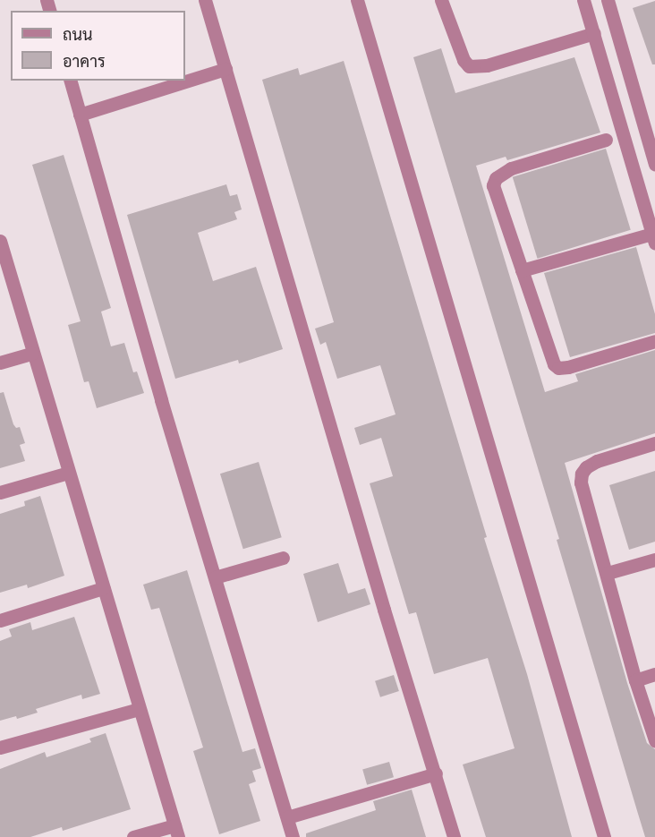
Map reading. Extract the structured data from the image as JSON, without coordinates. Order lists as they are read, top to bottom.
{
  "legend": ["ถนน", "อาคาร"]
}
